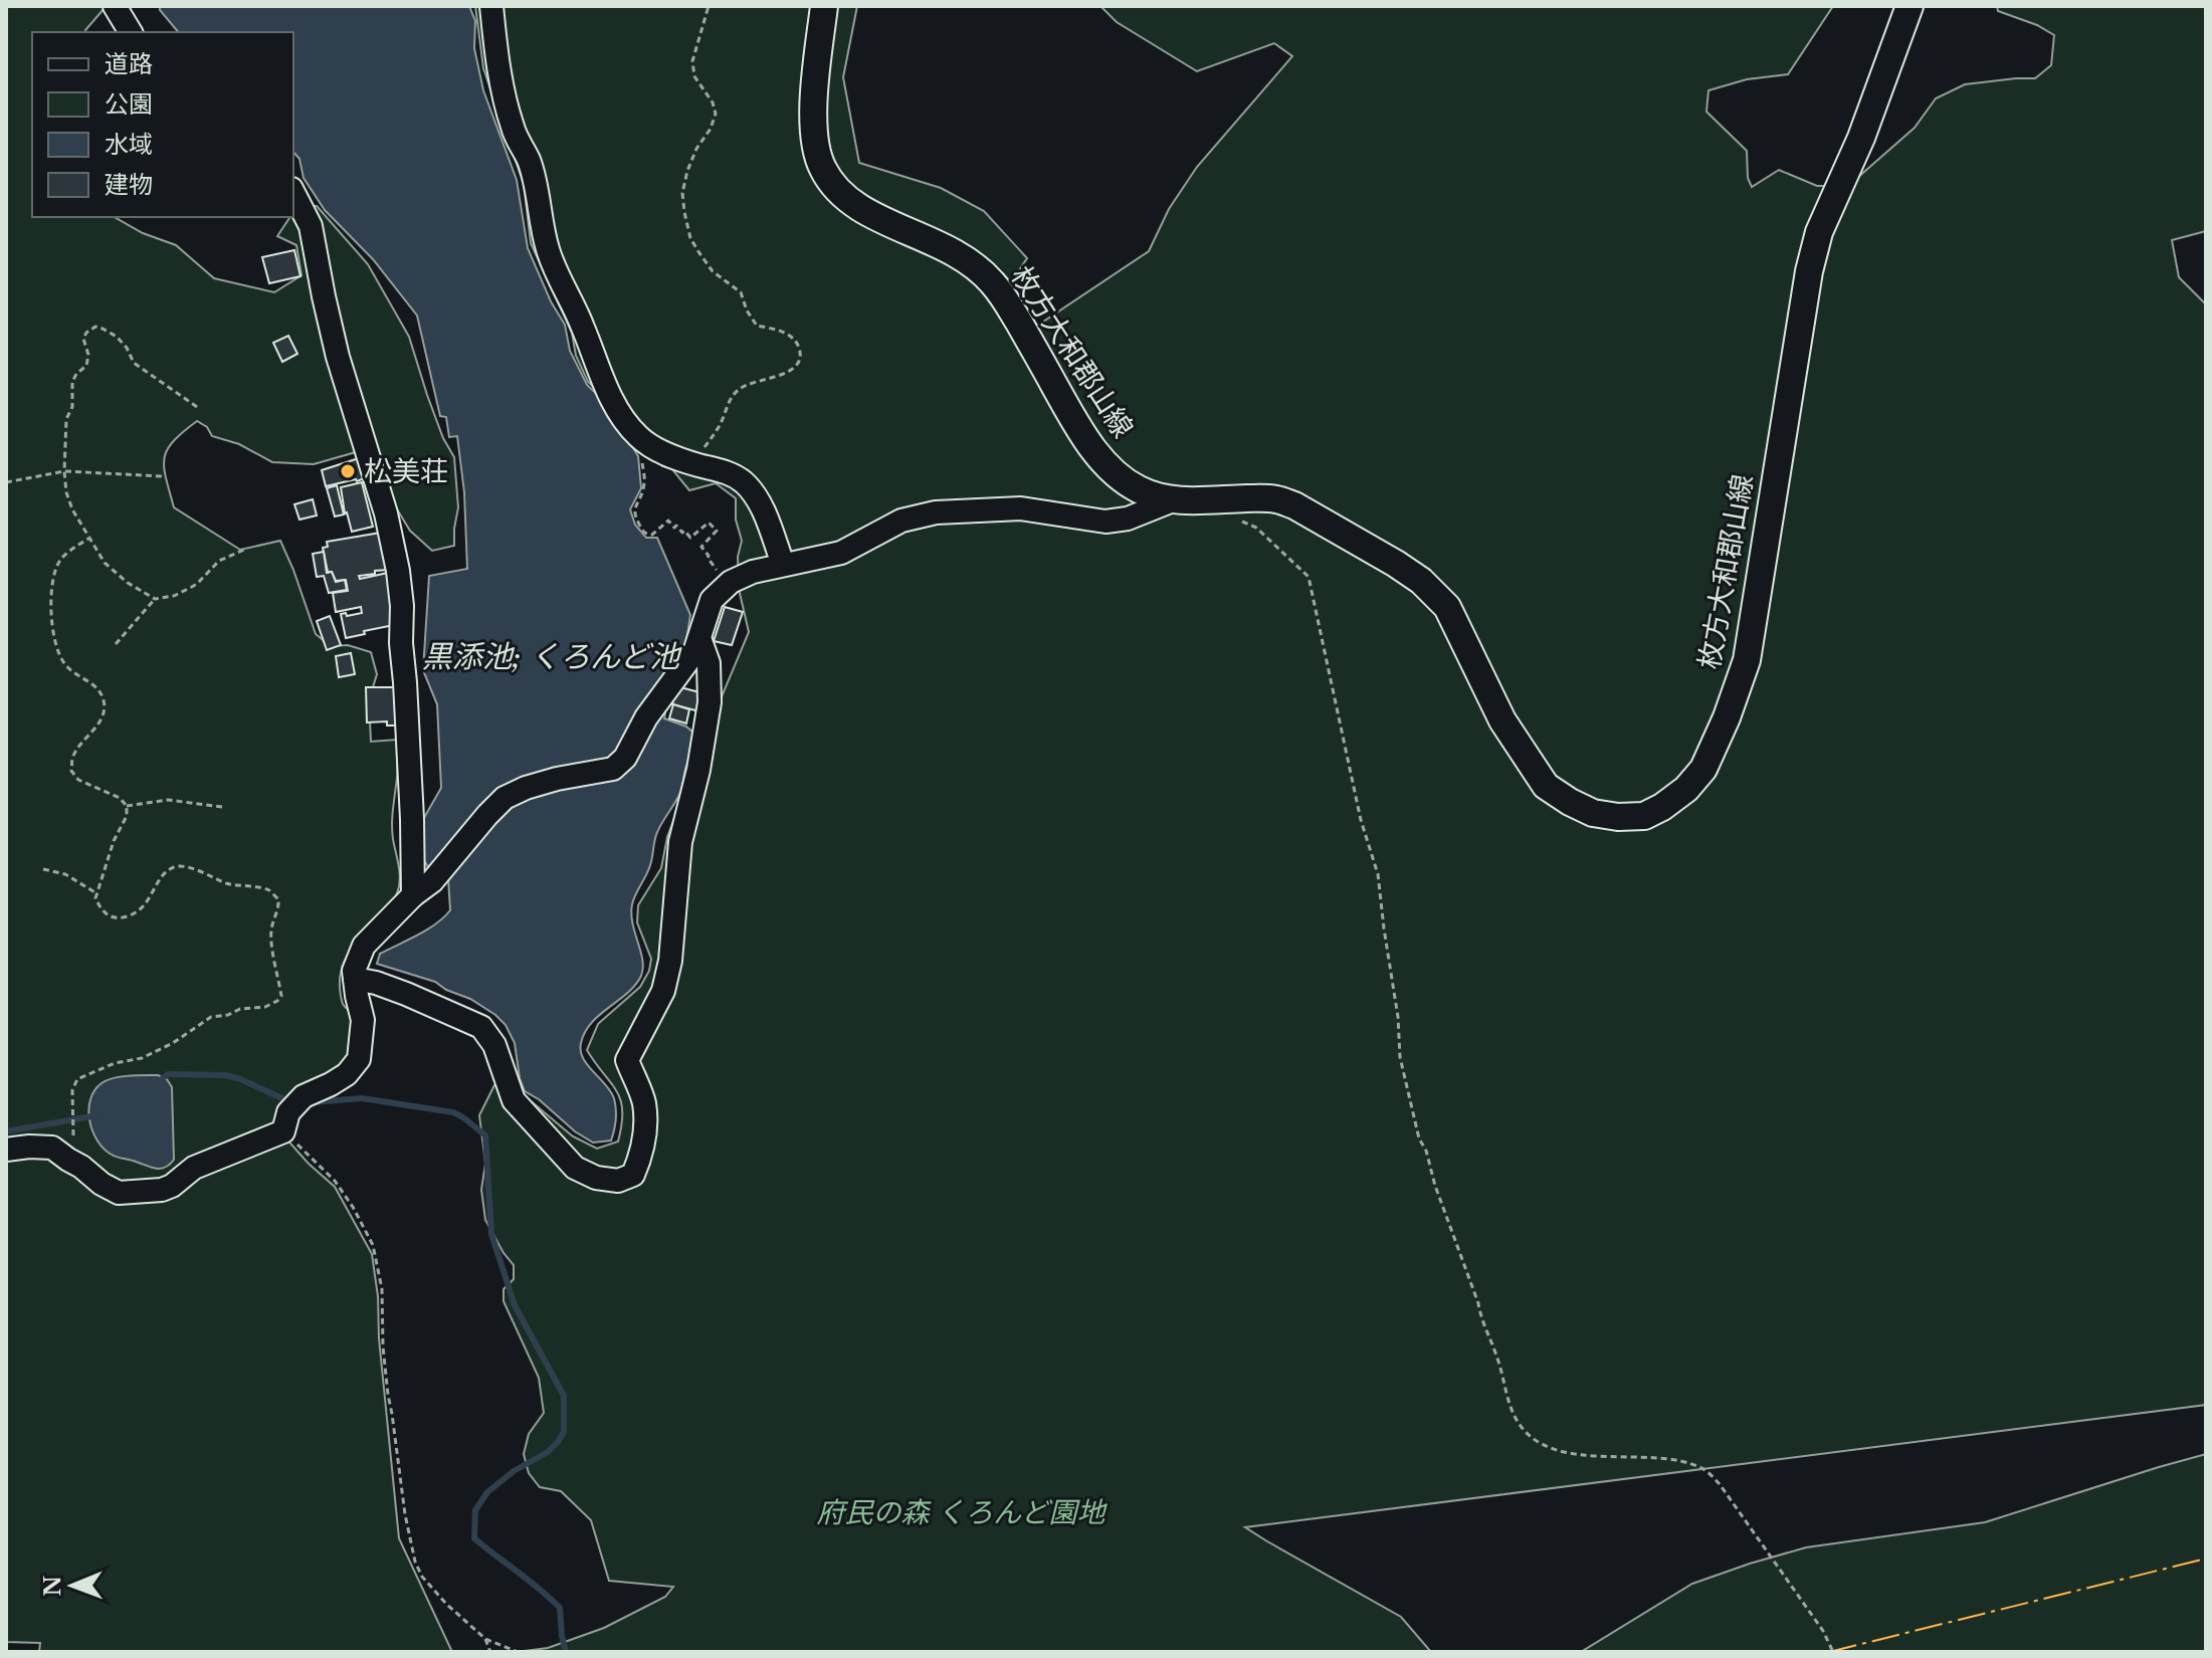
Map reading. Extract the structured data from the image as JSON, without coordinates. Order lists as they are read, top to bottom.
{
  "streets": {
    "main road": ["枚方大和郡山線"]
  },
  "water": ["黒添池; くろんど池"],
  "parks": ["府民の森 くろんど園地"],
  "places": ["松美荘"],
  "legend": [
    "道路",
    "公園",
    "水域",
    "建物"
  ],
  "north": "left"
}
